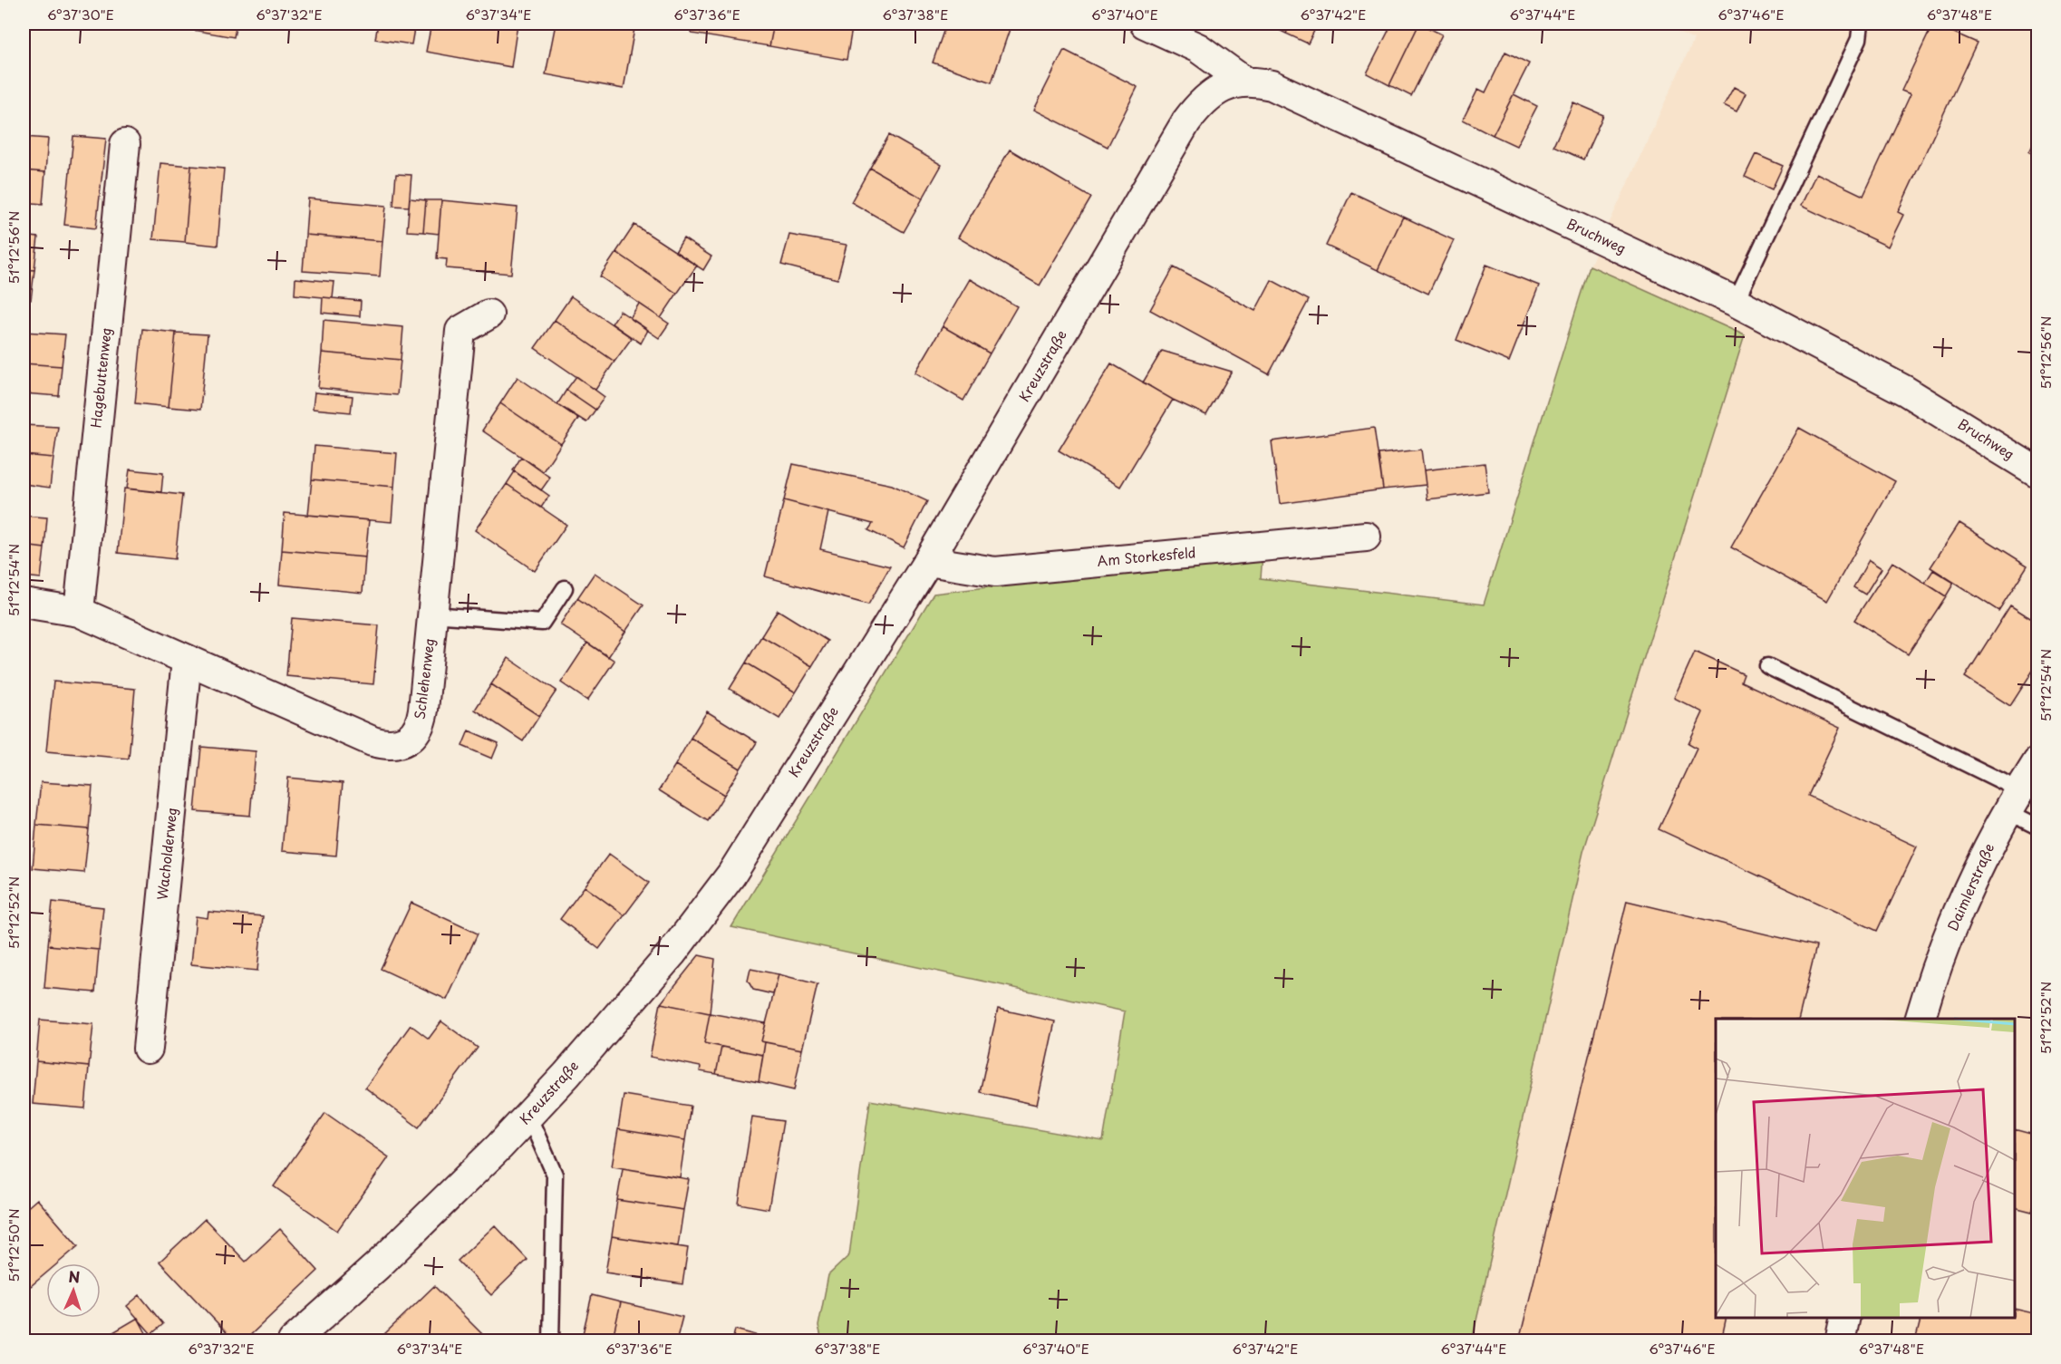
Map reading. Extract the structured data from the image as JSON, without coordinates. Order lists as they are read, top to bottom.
{
  "streets": {
    "street": [
      "Bruchweg",
      "Kreuzstraße",
      "Hagebuttenweg",
      "Am Storkesfeld",
      "Schlehenweg",
      "Wacholderweg",
      "Daimlerstraße"
    ]
  },
  "crossings": [
    ["Bruchweg", "Kreuzstraße"],
    ["Kreuzstraße", "Am Storkesfeld"],
    ["Hagebuttenweg", "Schlehenweg"],
    ["Schlehenweg", "Wacholderweg"]
  ],
  "north": "top",
  "coordinates": [
    "6°37'30\"E",
    "6°37'32\"E",
    "6°37'34\"E",
    "6°37'36\"E",
    "6°37'38\"E",
    "6°37'40\"E",
    "6°37'42\"E",
    "6°37'44\"E",
    "6°37'46\"E",
    "6°37'48\"E",
    "51°12'56\"N",
    "51°12'54\"N",
    "51°12'52\"N",
    "51°12'50\"N"
  ]
}
